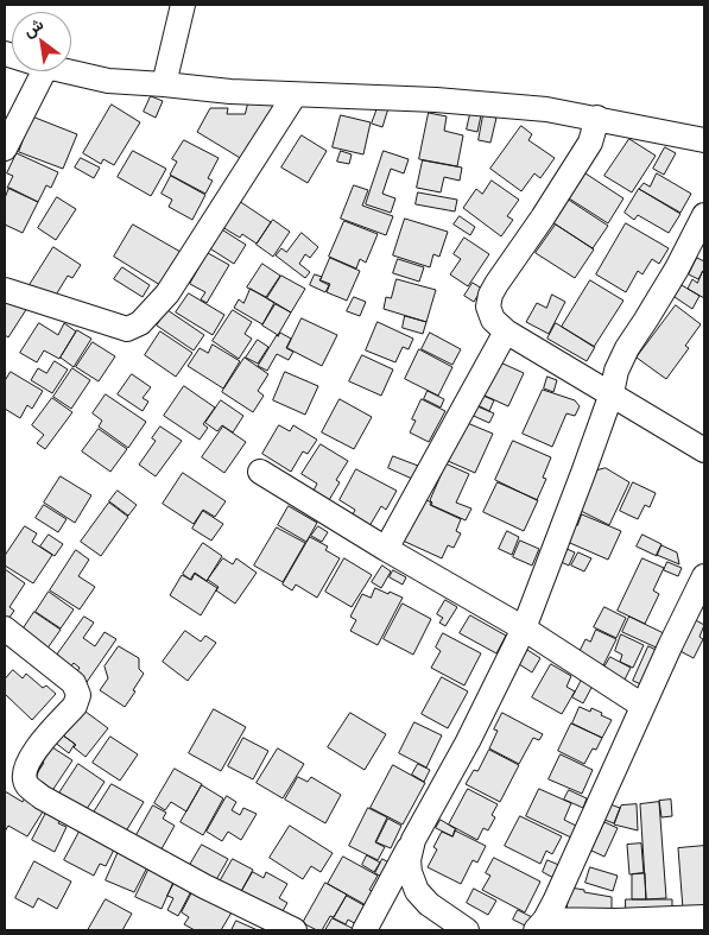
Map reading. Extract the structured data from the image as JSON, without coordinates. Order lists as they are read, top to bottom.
{
  "north": "top left"
}
